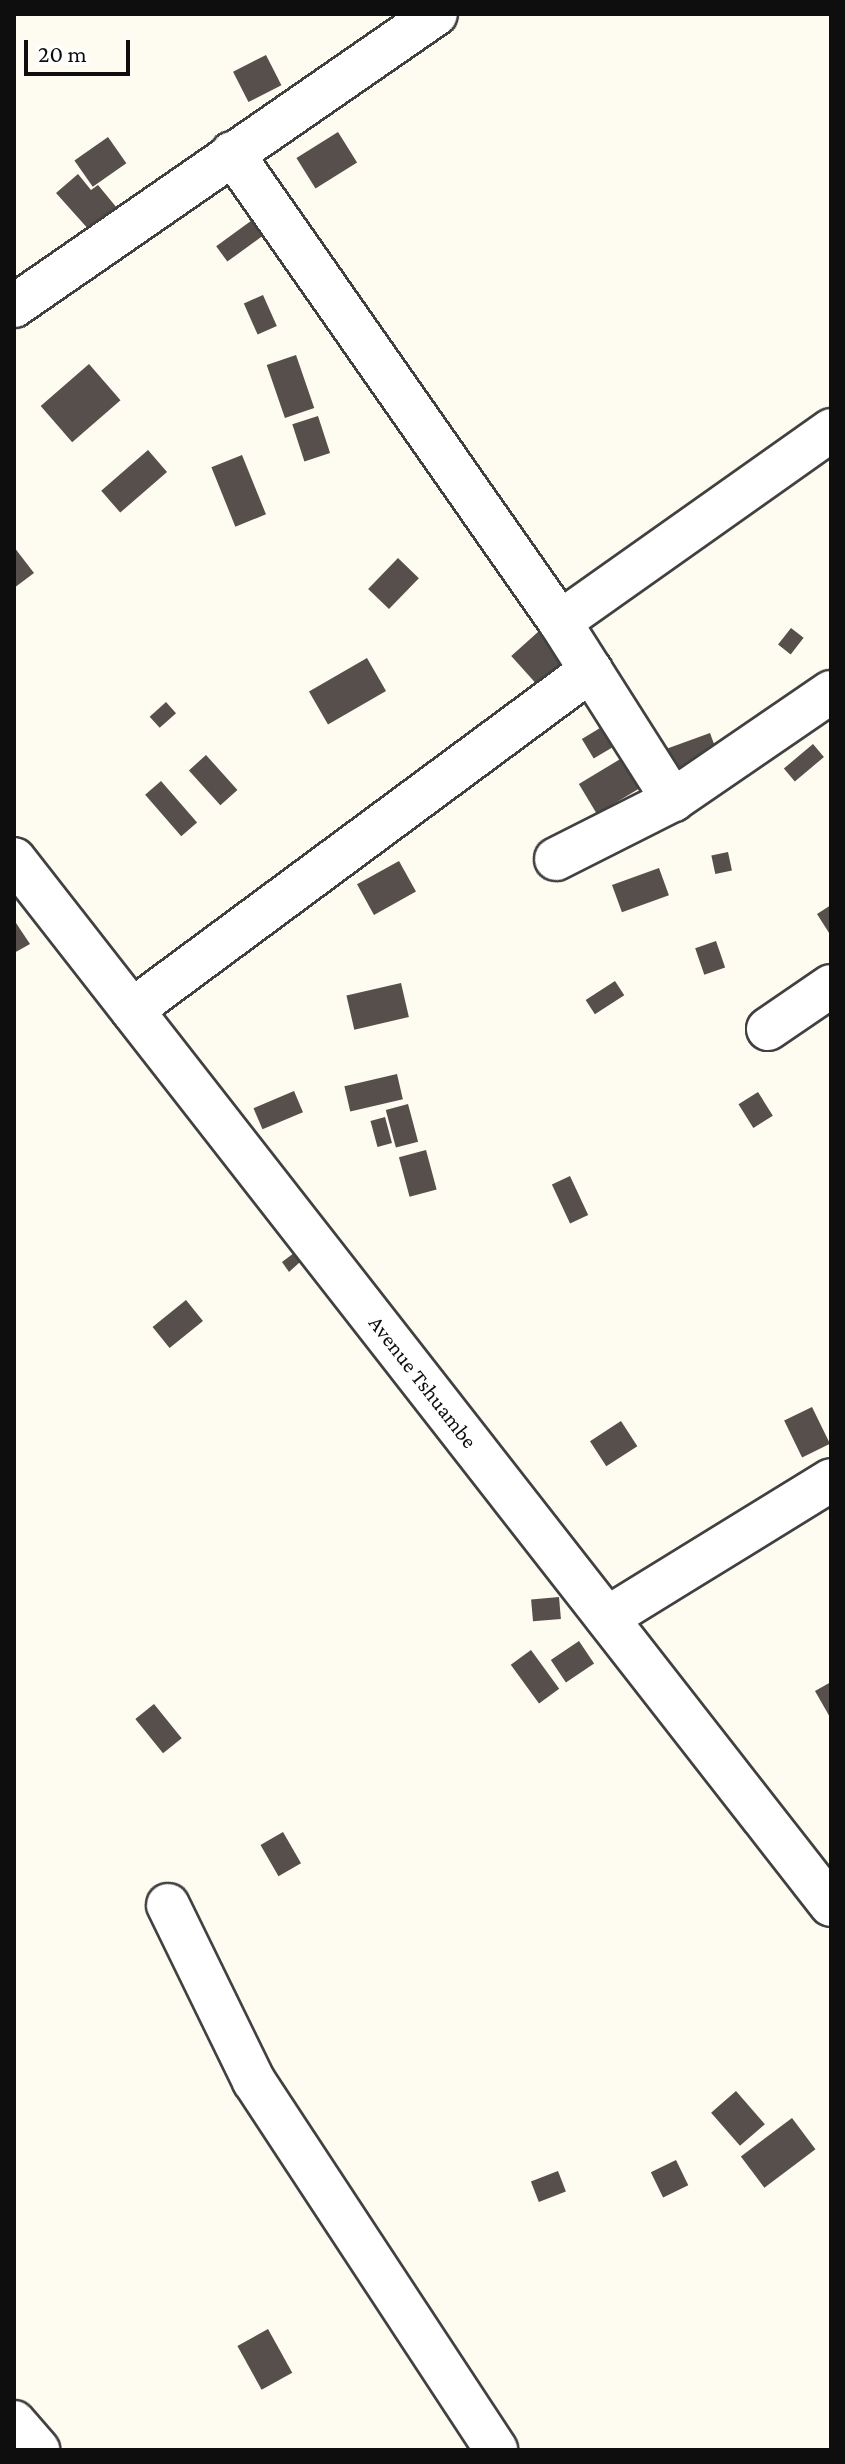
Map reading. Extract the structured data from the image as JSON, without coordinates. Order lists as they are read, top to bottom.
{
  "streets": {
    "street": ["Avenue Tshuambe"]
  },
  "scale_bar": "20 m"
}
